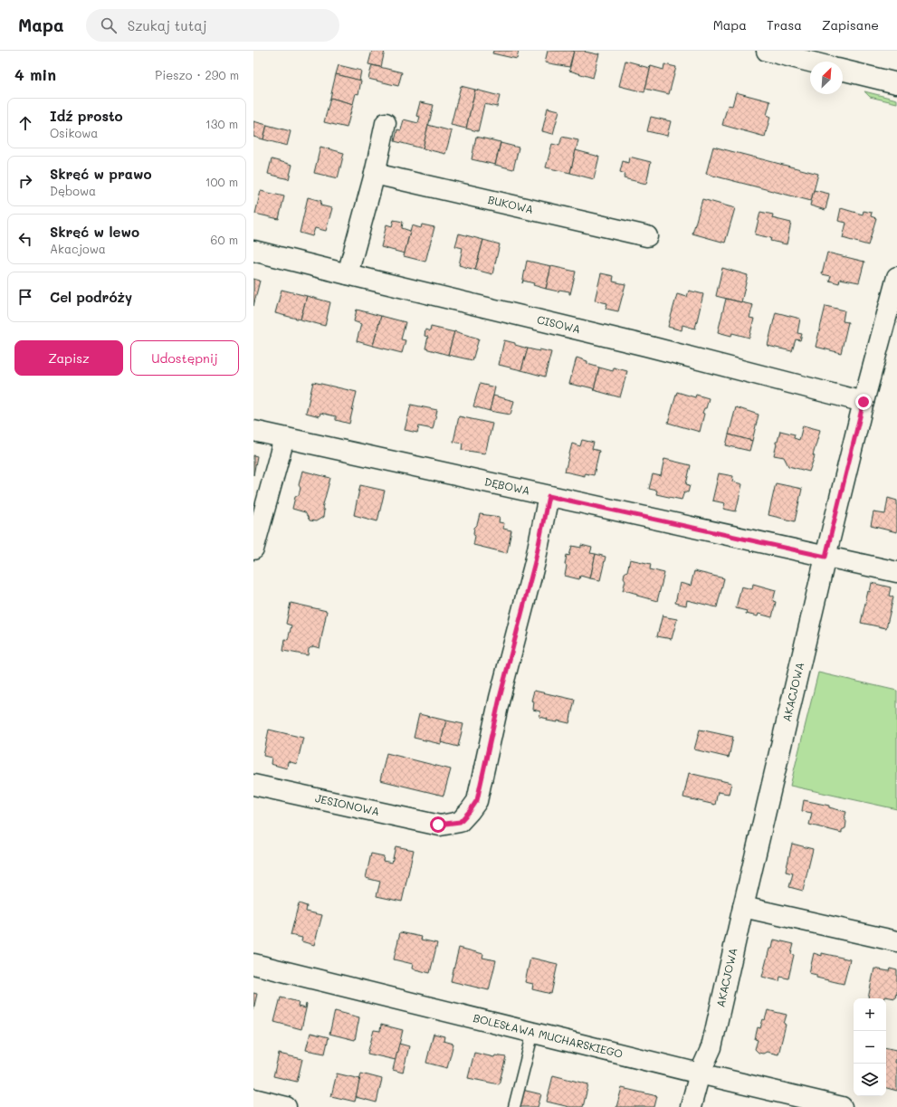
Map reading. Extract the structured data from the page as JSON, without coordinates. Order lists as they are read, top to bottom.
{
  "streets": {
    "street": [
      "BUKOWA",
      "CISOWA",
      "DĘBOWA",
      "AKACJOWA",
      "JESIONOWA",
      "BOLESŁAWA MUCHARSKIEGO"
    ]
  },
  "crossings": [
    ["CISOWA", "AKACJOWA"],
    ["DĘBOWA", "AKACJOWA"],
    ["DĘBOWA", "JESIONOWA"],
    ["AKACJOWA", "BOLESŁAWA MUCHARSKIEGO"]
  ],
  "north": "top right",
  "page": {
    "header": "Mapa",
    "search": "Szukaj tutaj",
    "nav": ["Mapa", "Trasa", "Zapisane"],
    "heading": ["4 min", "Pieszo · 290 m"],
    "list": [
      ["Idź prosto", "Osikowa", "130 m"],
      ["Skręć w prawo", "Dębowa", "100 m"],
      ["Skręć w lewo", "Akacjowa", "60 m"],
      "Cel podróży"
    ],
    "buttons": ["Zapisz", "Udostępnij"],
    "map_buttons": ["+", "−"]
  }
}
